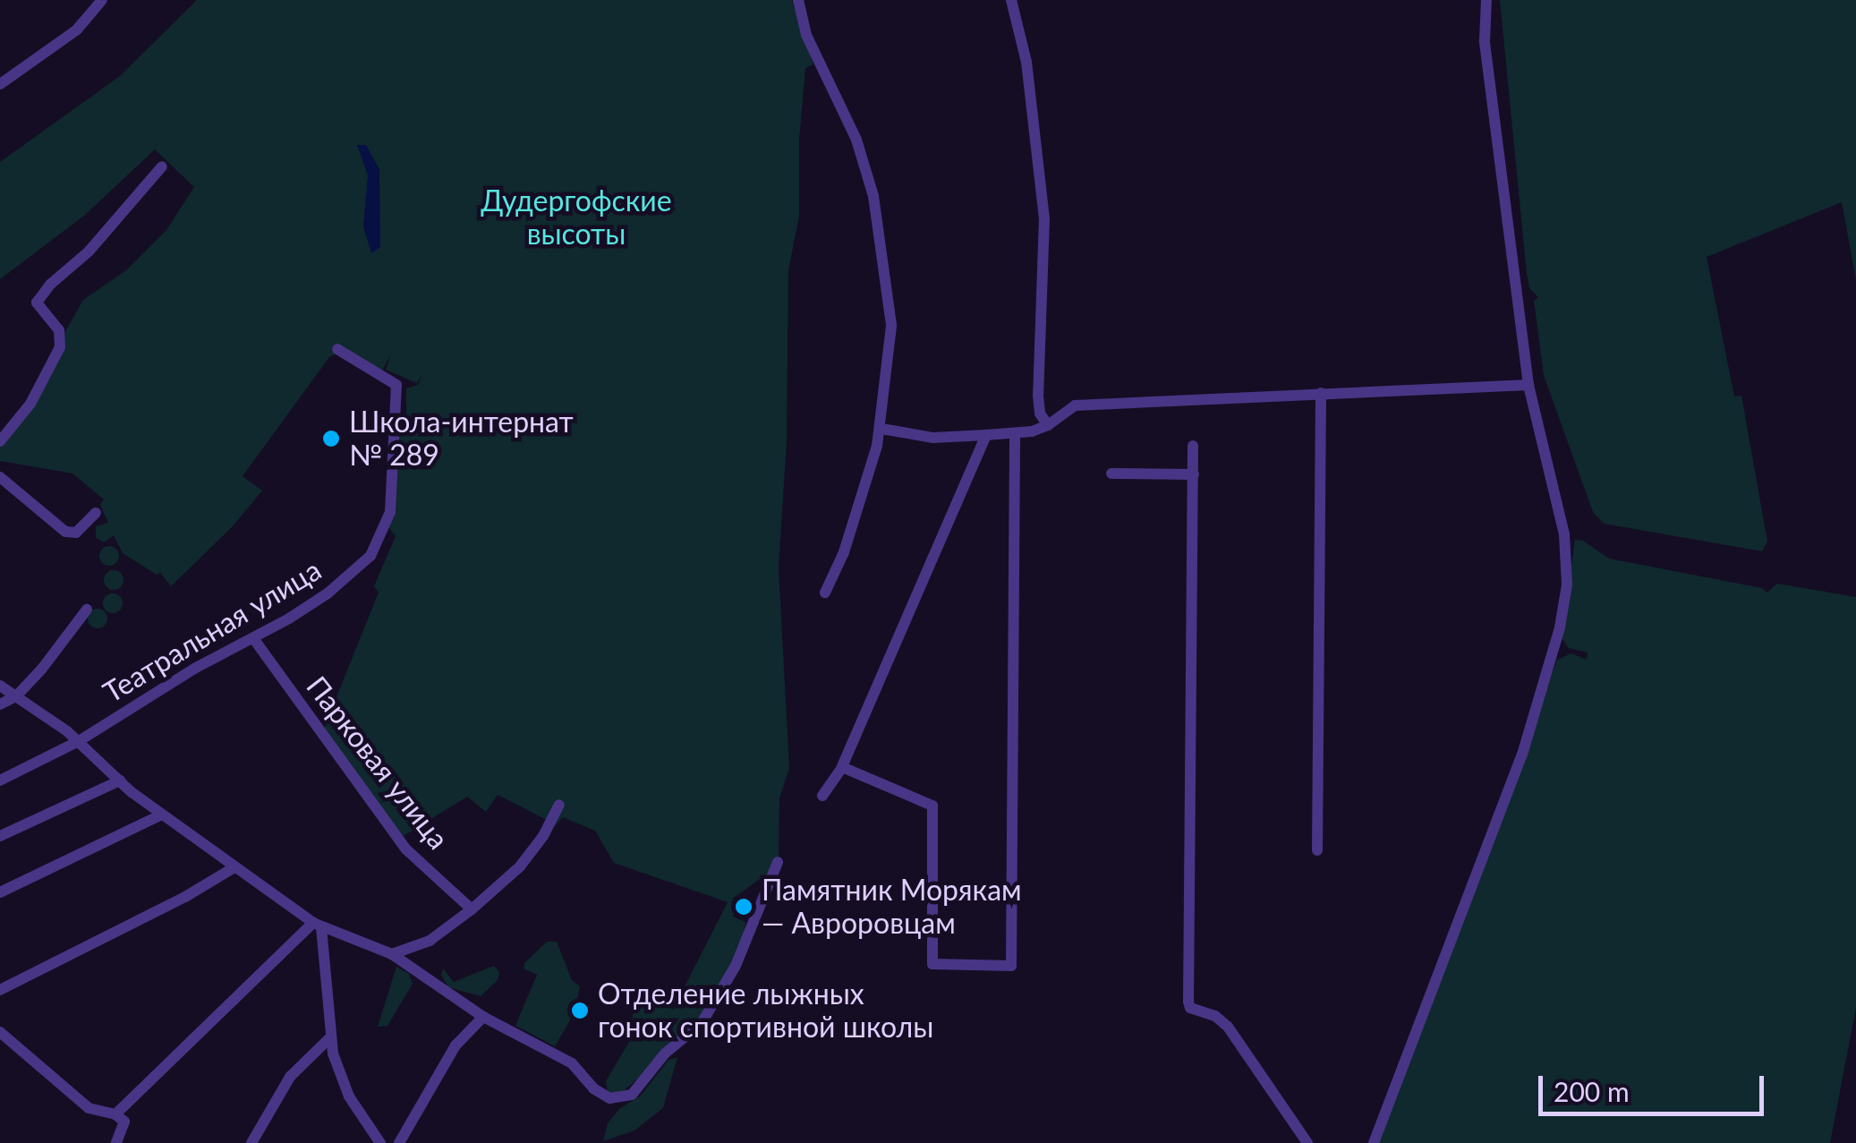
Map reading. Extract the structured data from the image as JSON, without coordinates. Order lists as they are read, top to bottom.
{
  "streets": {
    "street": ["Театральная улица", "Парковая улица"]
  },
  "crossings": [
    ["Театральная улица", "Парковая улица"]
  ],
  "parks": ["Дудергофские высоты"],
  "places": ["Школа-интернат № 289", "Памятник Морякам — Авроровцам", "Отделение лыжных гонок спортивной школы"],
  "scale_bar": "200 m"
}
